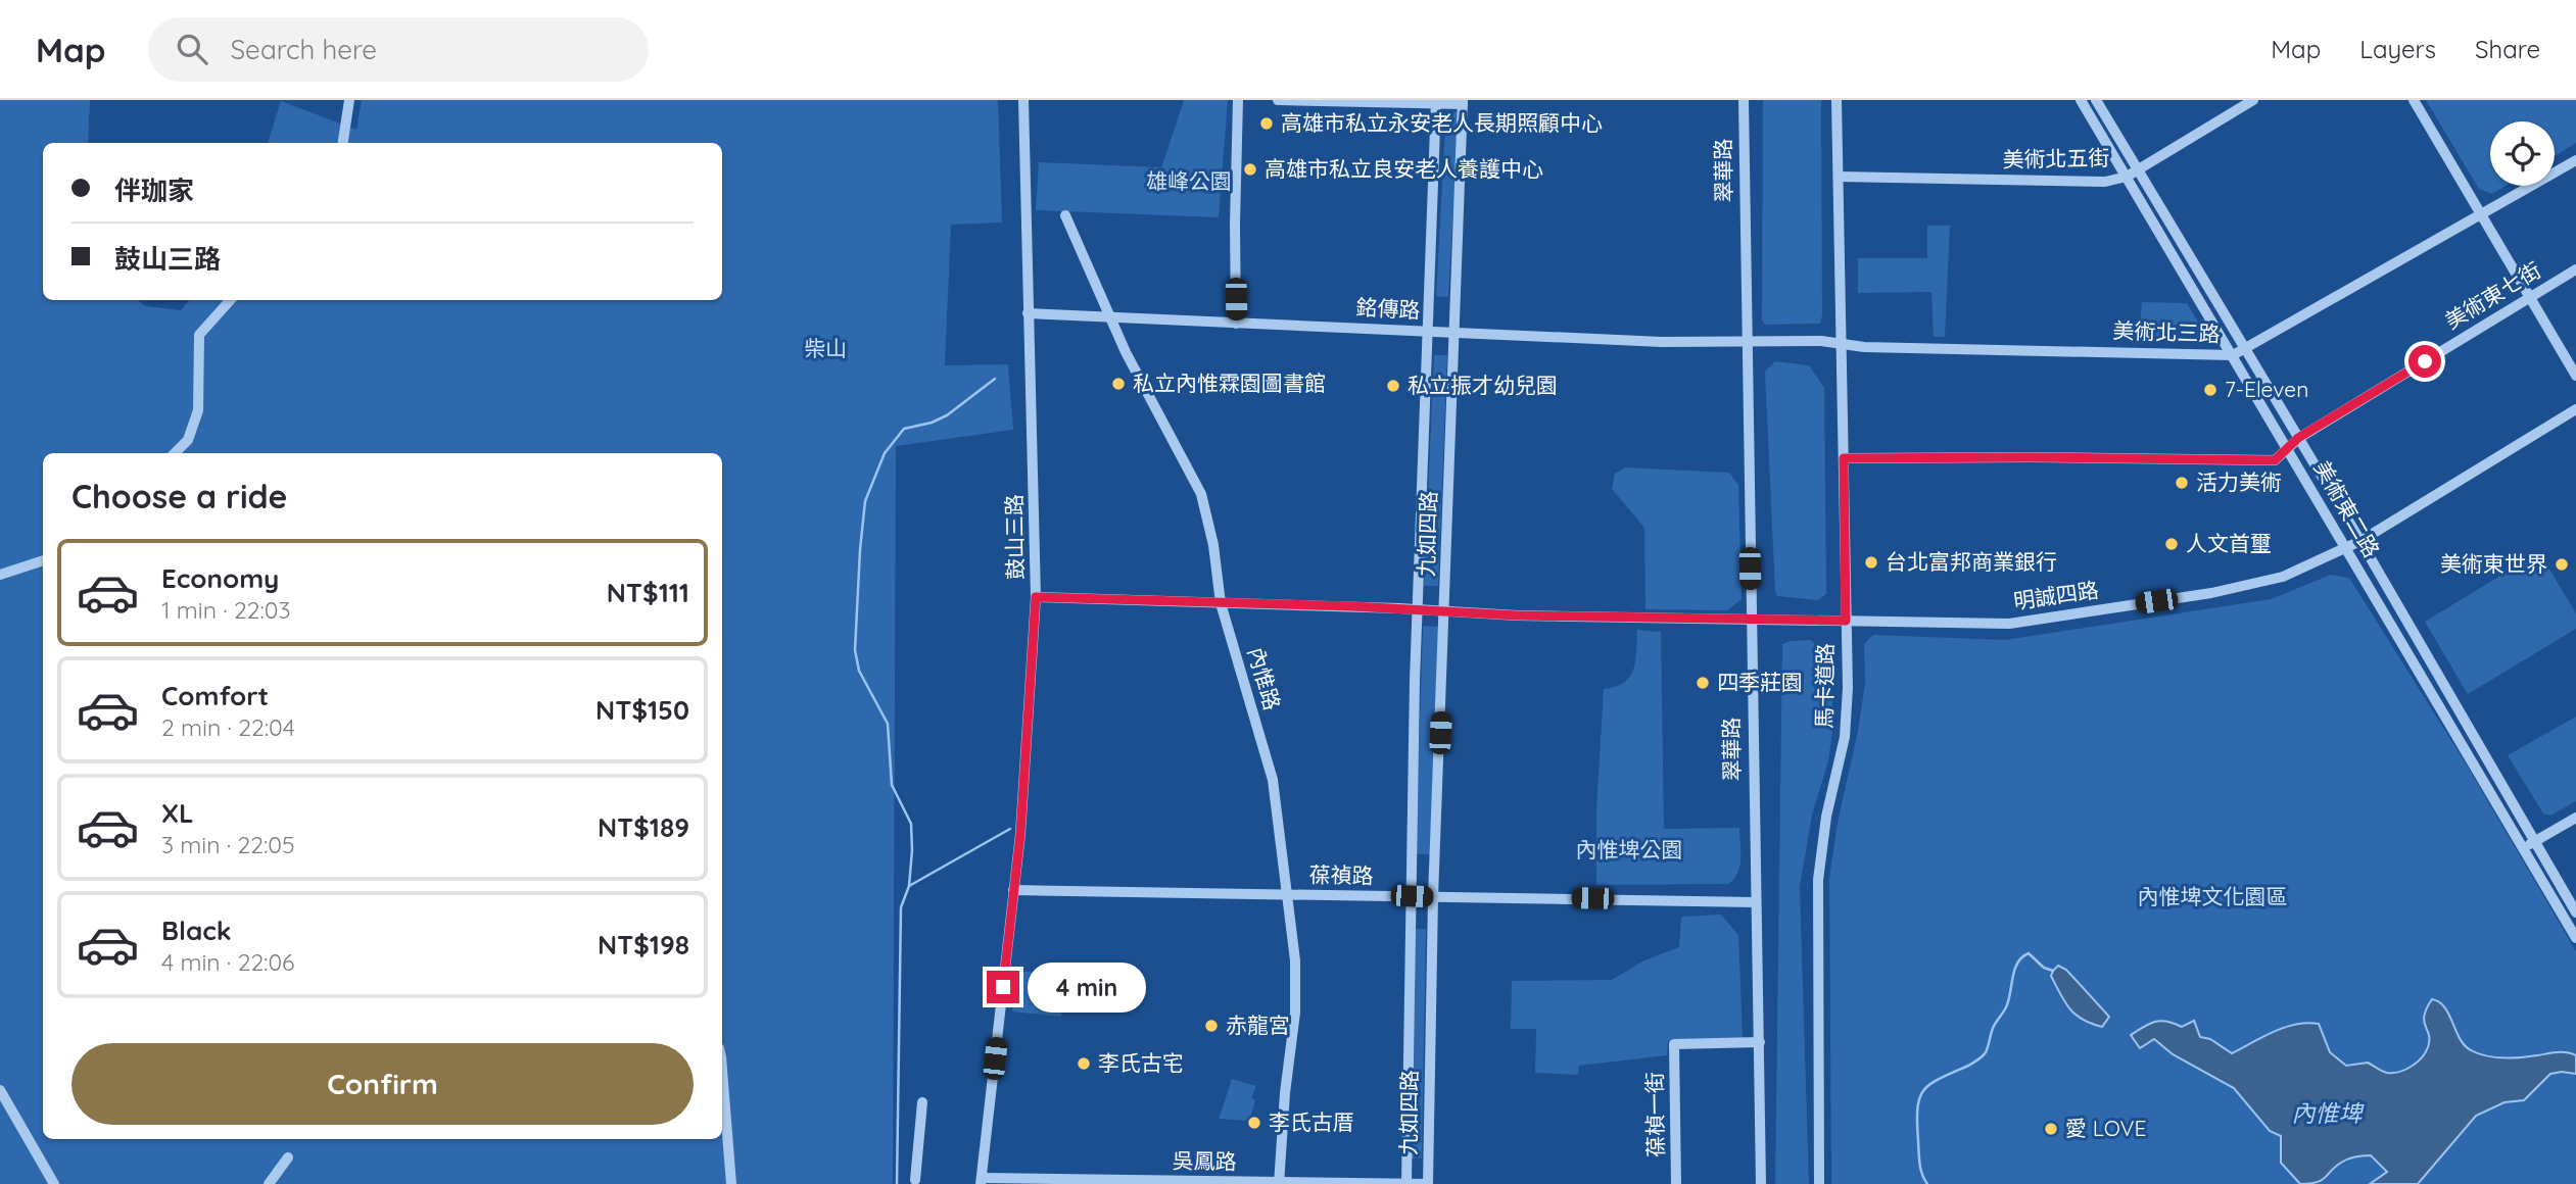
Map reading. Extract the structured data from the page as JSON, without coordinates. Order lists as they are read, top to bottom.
{
  "streets": {
    "street": [
      "美術北五街",
      "翠華路",
      "美術東七街",
      "銘傳路",
      "美術北三路",
      "美術東二路",
      "九如四路",
      "鼓山三路",
      "明誠四路",
      "內惟路",
      "馬卡道路",
      "葆禎路",
      "葆楨一街",
      "吳鳳路"
    ]
  },
  "crossings": [
    ["美術北五街", "美術東二路"],
    ["美術北五街", "馬卡道路"],
    ["翠華路", "銘傳路"],
    ["翠華路", "美術北三路"],
    ["翠華路", "明誠四路"],
    ["翠華路", "葆禎路"],
    ["翠華路", "葆楨一街"],
    ["美術東七街", "美術東二路"],
    ["銘傳路", "美術北三路"],
    ["銘傳路", "九如四路"],
    ["銘傳路", "鼓山三路"],
    ["銘傳路", "內惟路"],
    ["美術北三路", "美術東二路"],
    ["美術北三路", "馬卡道路"],
    ["美術東二路", "明誠四路"],
    ["九如四路", "明誠四路"],
    ["九如四路", "葆禎路"],
    ["九如四路", "吳鳳路"],
    ["鼓山三路", "明誠四路"],
    ["鼓山三路", "葆禎路"],
    ["鼓山三路", "吳鳳路"],
    ["明誠四路", "內惟路"],
    ["明誠四路", "馬卡道路"],
    ["內惟路", "葆禎路"],
    ["內惟路", "吳鳳路"]
  ],
  "water": ["內惟埤"],
  "parks": [
    "雄峰公園",
    "柴山",
    "內惟埤公園",
    "內惟埤文化園區"
  ],
  "places": [
    "高雄市私立永安老人長期照顧中心",
    "高雄市私立良安老人養護中心",
    "私立內惟霖園圖書館",
    "私立振才幼兒園",
    "7-Eleven",
    "活力美術",
    "人文首璽",
    "台北富邦商業銀行",
    "美術東世界",
    "四季莊園",
    "赤龍宮",
    "李氏古宅",
    "李氏古厝",
    "愛 LOVE"
  ],
  "page": {
    "header": "Map",
    "search": "Search here",
    "nav": ["Map", "Layers", "Share"],
    "banner": ["伴珈家", "鼓山三路"],
    "heading": "Choose a ride",
    "list": [
      {
        "name": "Economy",
        "note": "1 min · 22:03",
        "value": "NT$111"
      },
      {
        "name": "Comfort",
        "note": "2 min · 22:04",
        "value": "NT$150"
      },
      {
        "name": "XL",
        "note": "3 min · 22:05",
        "value": "NT$189"
      },
      {
        "name": "Black",
        "note": "4 min · 22:06",
        "value": "NT$198"
      }
    ],
    "bubble": "4 min",
    "buttons": "Confirm"
  }
}
